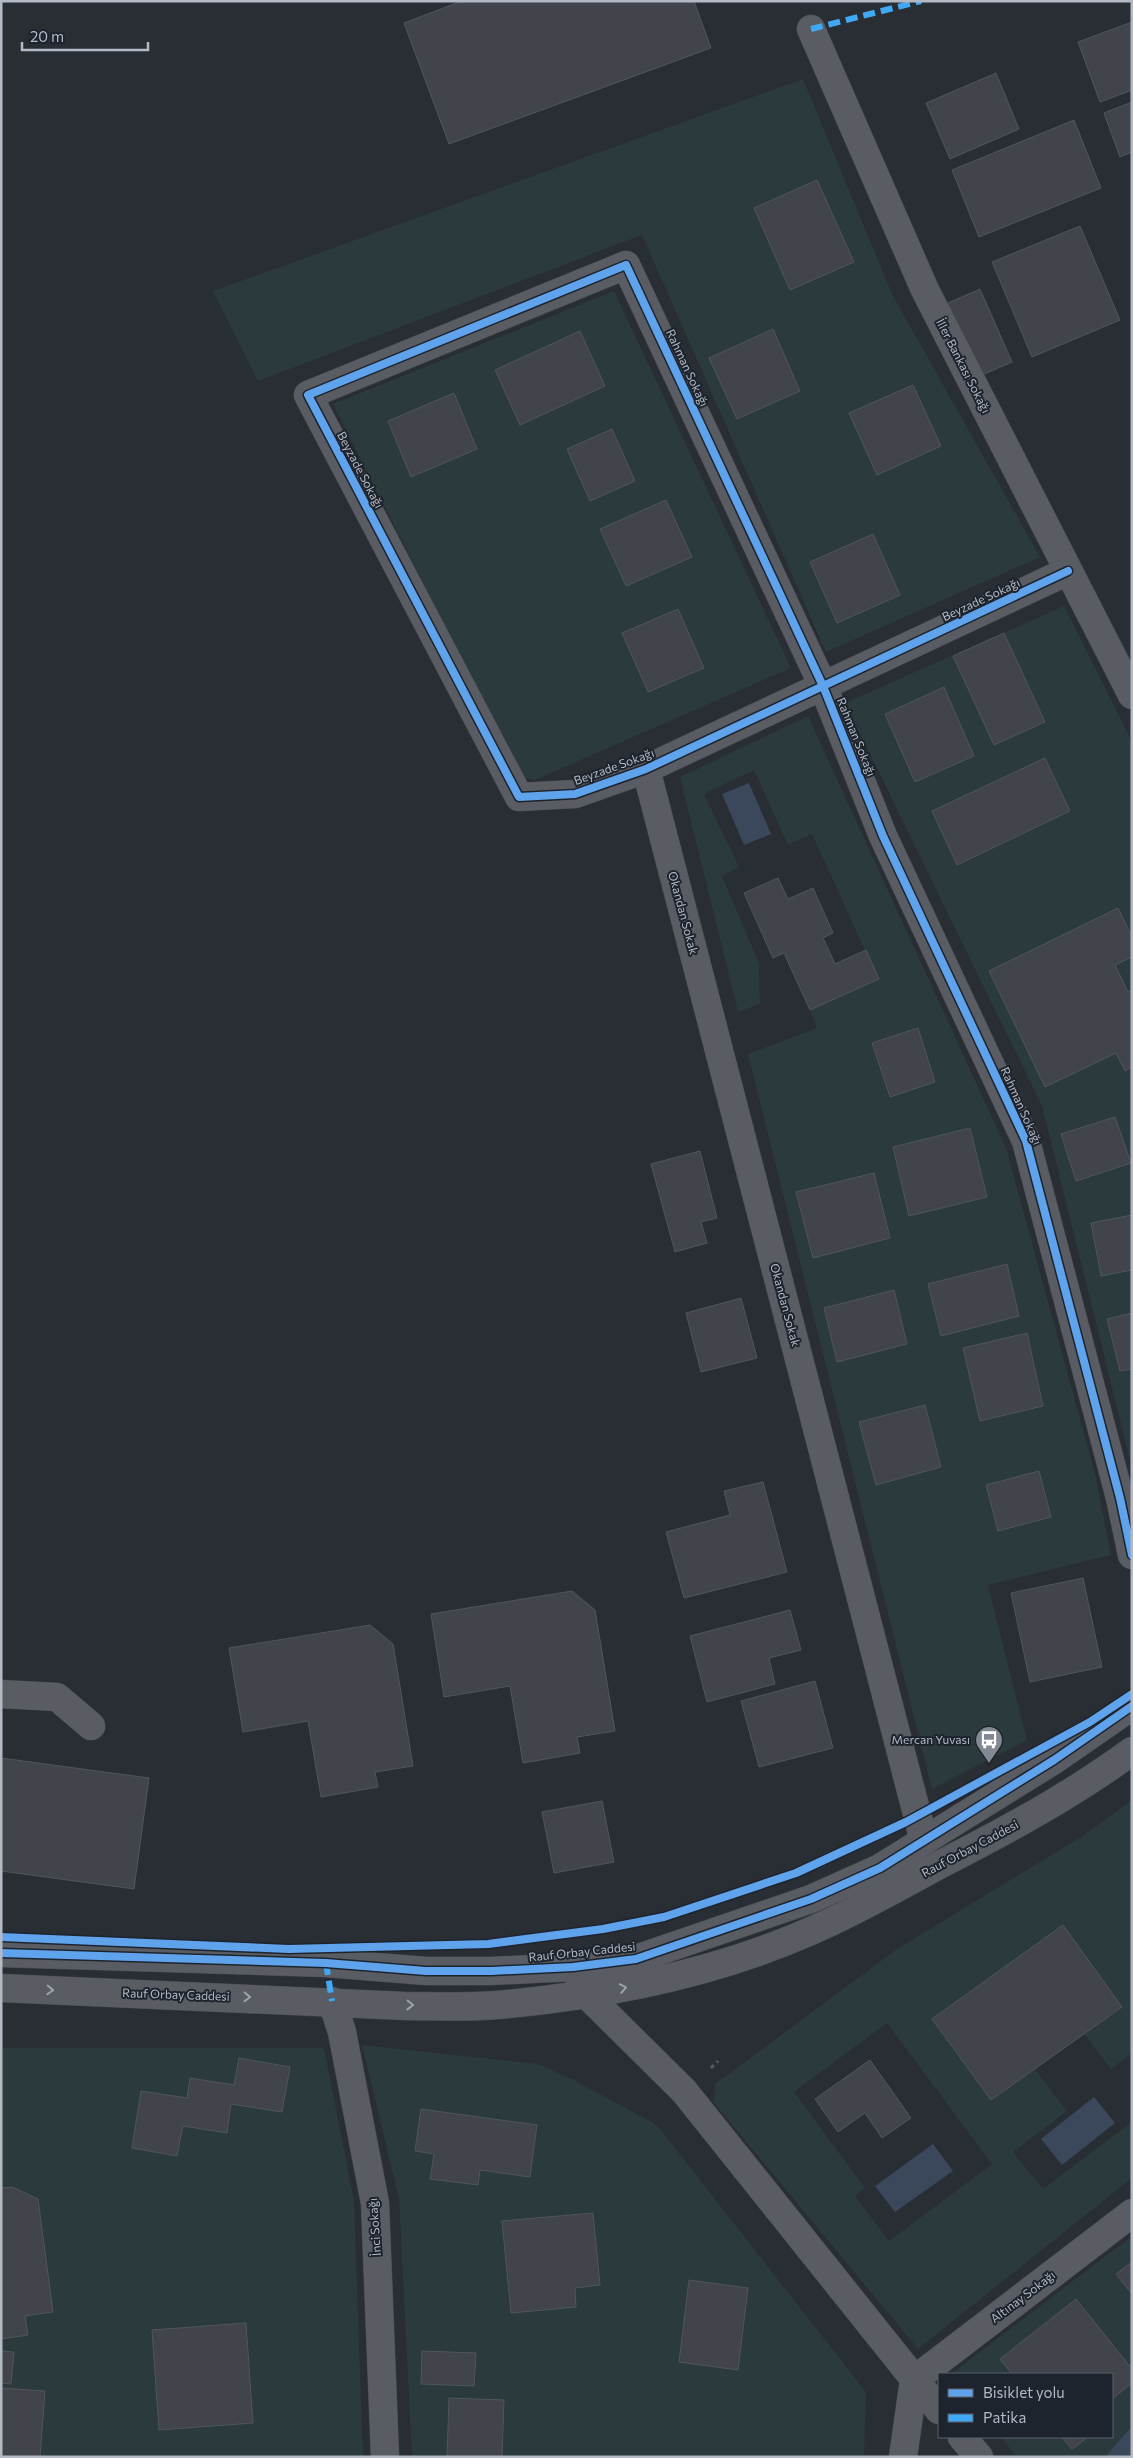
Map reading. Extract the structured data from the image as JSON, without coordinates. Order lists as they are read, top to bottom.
{
  "streets": {
    "street": [
      "İller Bankası Sokağı",
      "Rahman Sokağı",
      "Beyzade Sokağı",
      "Okandan Sokak",
      "Rauf Orbay Caddesi",
      "İnci Sokağı",
      "Altınay Sokağı"
    ]
  },
  "crossings": [
    ["İller Bankası Sokağı", "Beyzade Sokağı"],
    ["Rahman Sokağı", "Beyzade Sokağı"],
    ["Beyzade Sokağı", "Okandan Sokak"],
    ["Okandan Sokak", "Rauf Orbay Caddesi"],
    ["Rauf Orbay Caddesi", "İnci Sokağı"]
  ],
  "places": {
    "bus stop": ["Mercan Yuvası"]
  },
  "legend": ["Bisiklet yolu", "Patika"],
  "scale_bar": "20 m"
}
